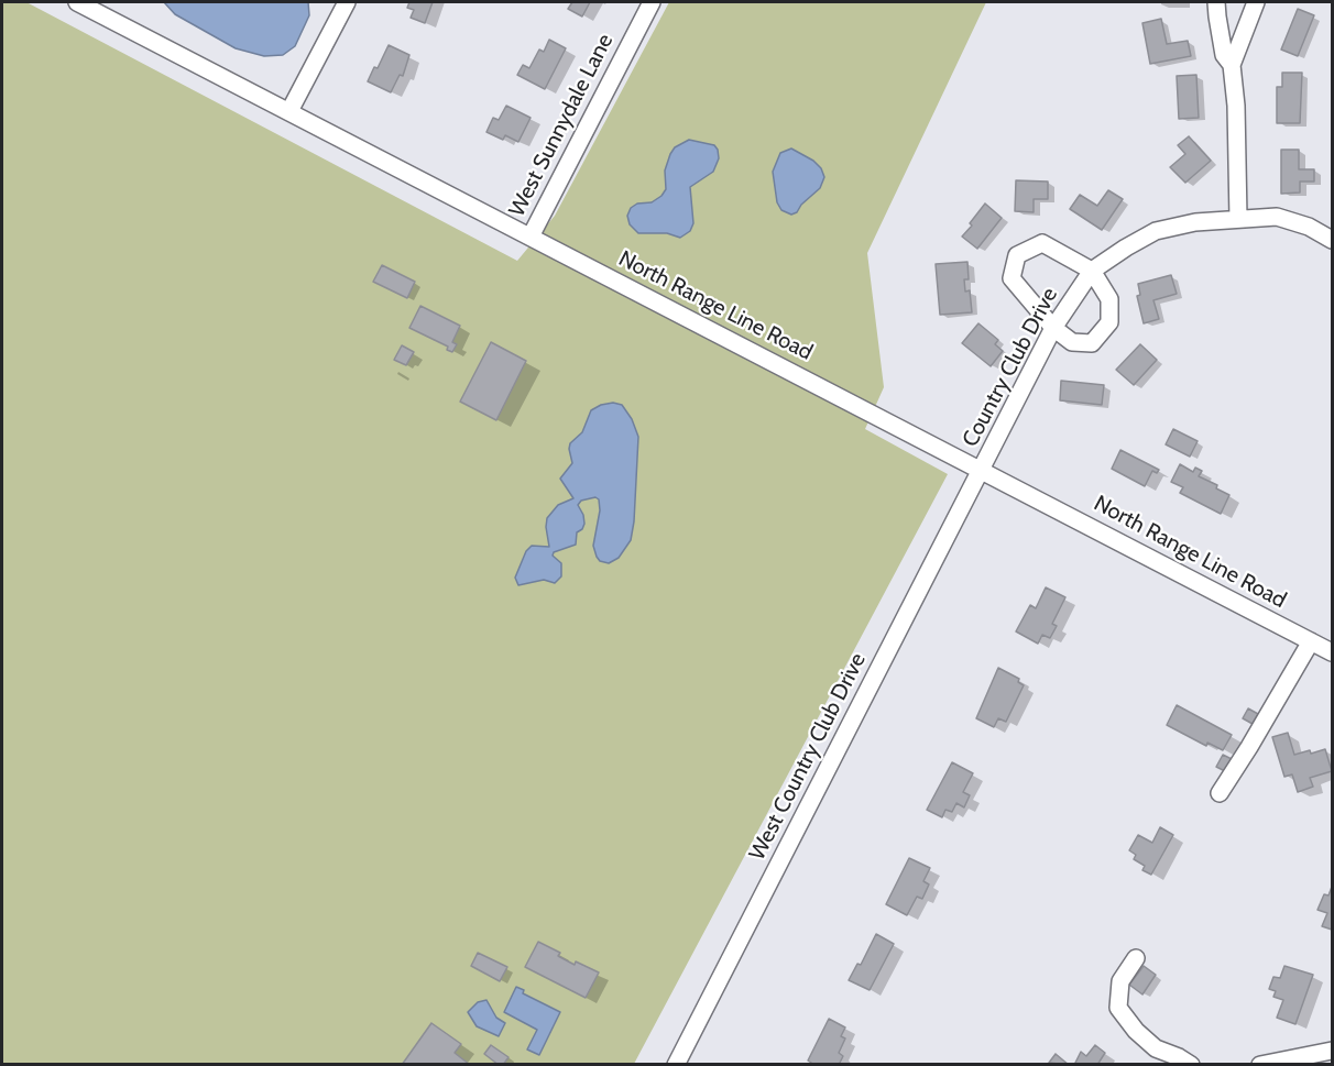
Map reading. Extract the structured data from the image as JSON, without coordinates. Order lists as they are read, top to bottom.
{
  "streets": {
    "street": [
      "West Sunnydale Lane",
      "North Range Line Road",
      "Country Club Drive",
      "West Country Club Drive"
    ]
  },
  "crossings": [
    ["West Sunnydale Lane", "North Range Line Road"],
    ["North Range Line Road", "Country Club Drive"],
    ["North Range Line Road", "West Country Club Drive"],
    ["Country Club Drive", "West Country Club Drive"]
  ]
}
